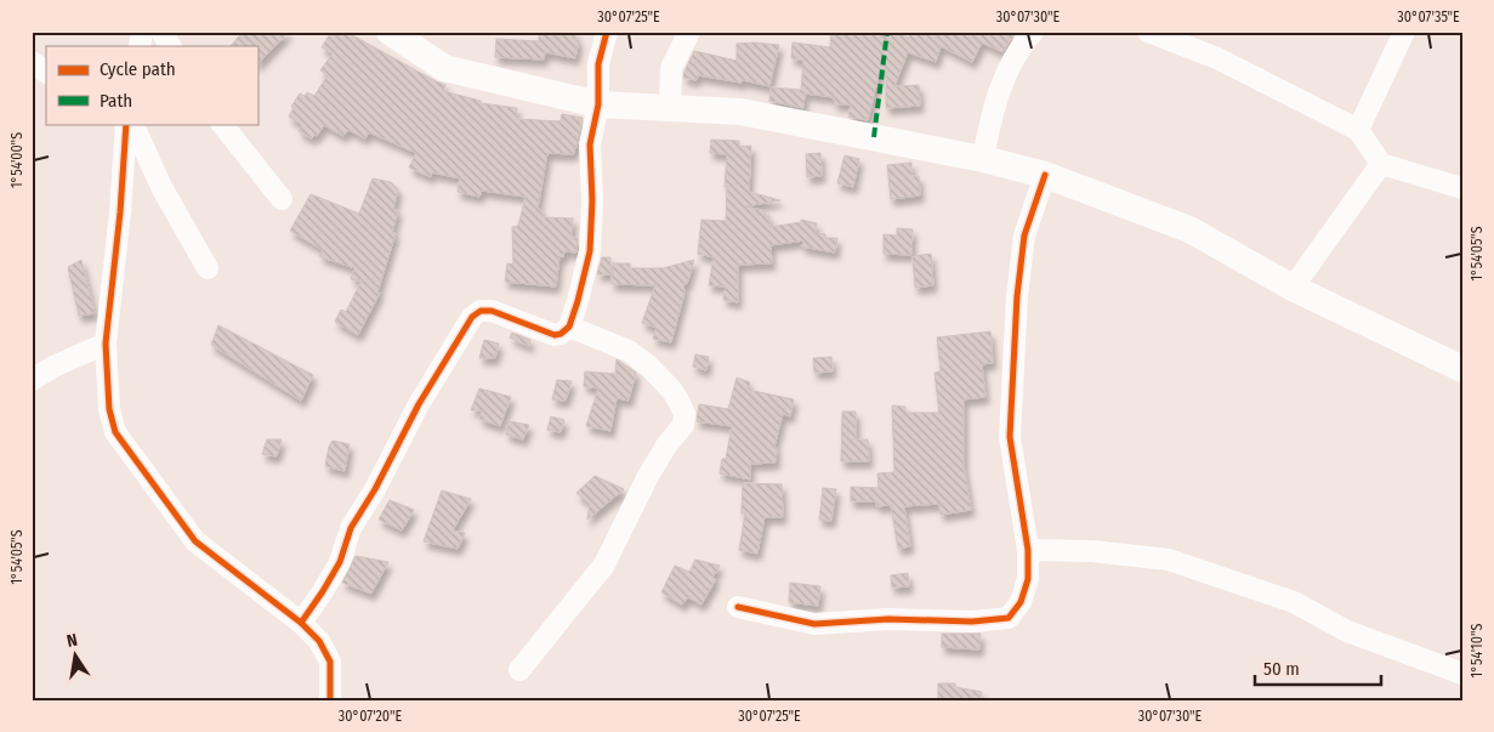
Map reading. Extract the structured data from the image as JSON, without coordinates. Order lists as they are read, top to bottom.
{
  "legend": ["Cycle path", "Path"],
  "scale_bar": "50 m",
  "north": "top",
  "coordinates": [
    "30°07'25\"E",
    "30°07'30\"E",
    "30°07'35\"E",
    "1°54'00\"S",
    "1°54'05\"S",
    "1°54'10\"S",
    "30°07'20\"E"
  ]
}
